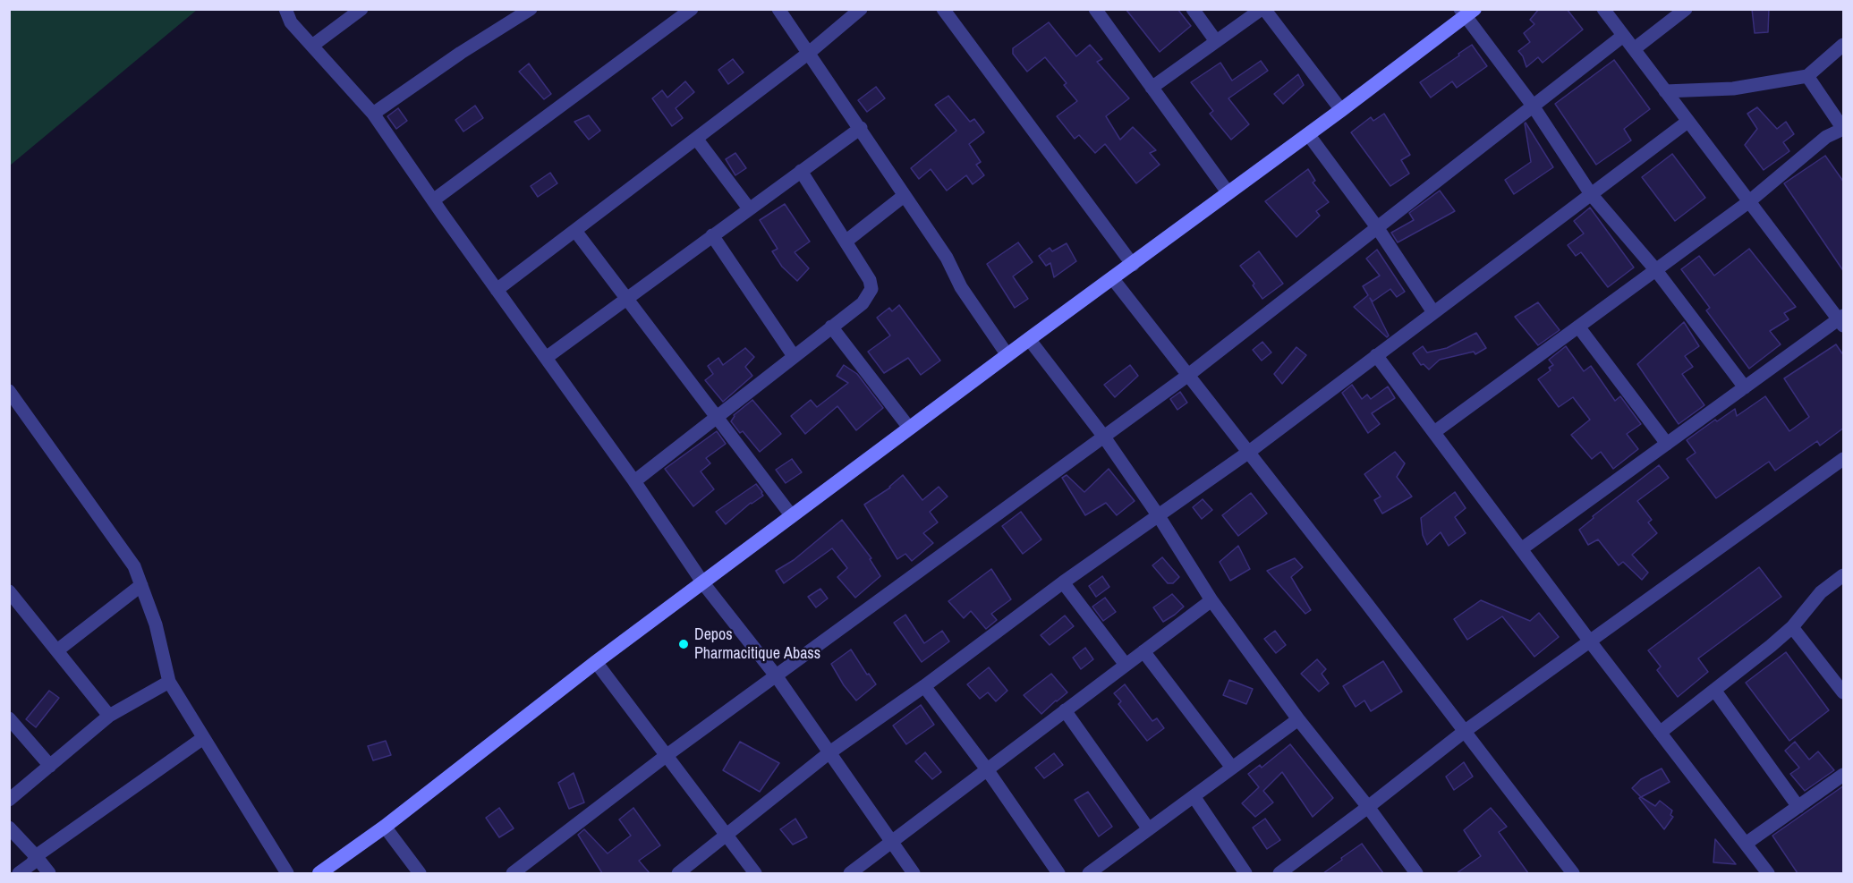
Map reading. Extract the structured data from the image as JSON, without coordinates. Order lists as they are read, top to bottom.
{
  "places": ["Depos Pharmacitique Abass"]
}
